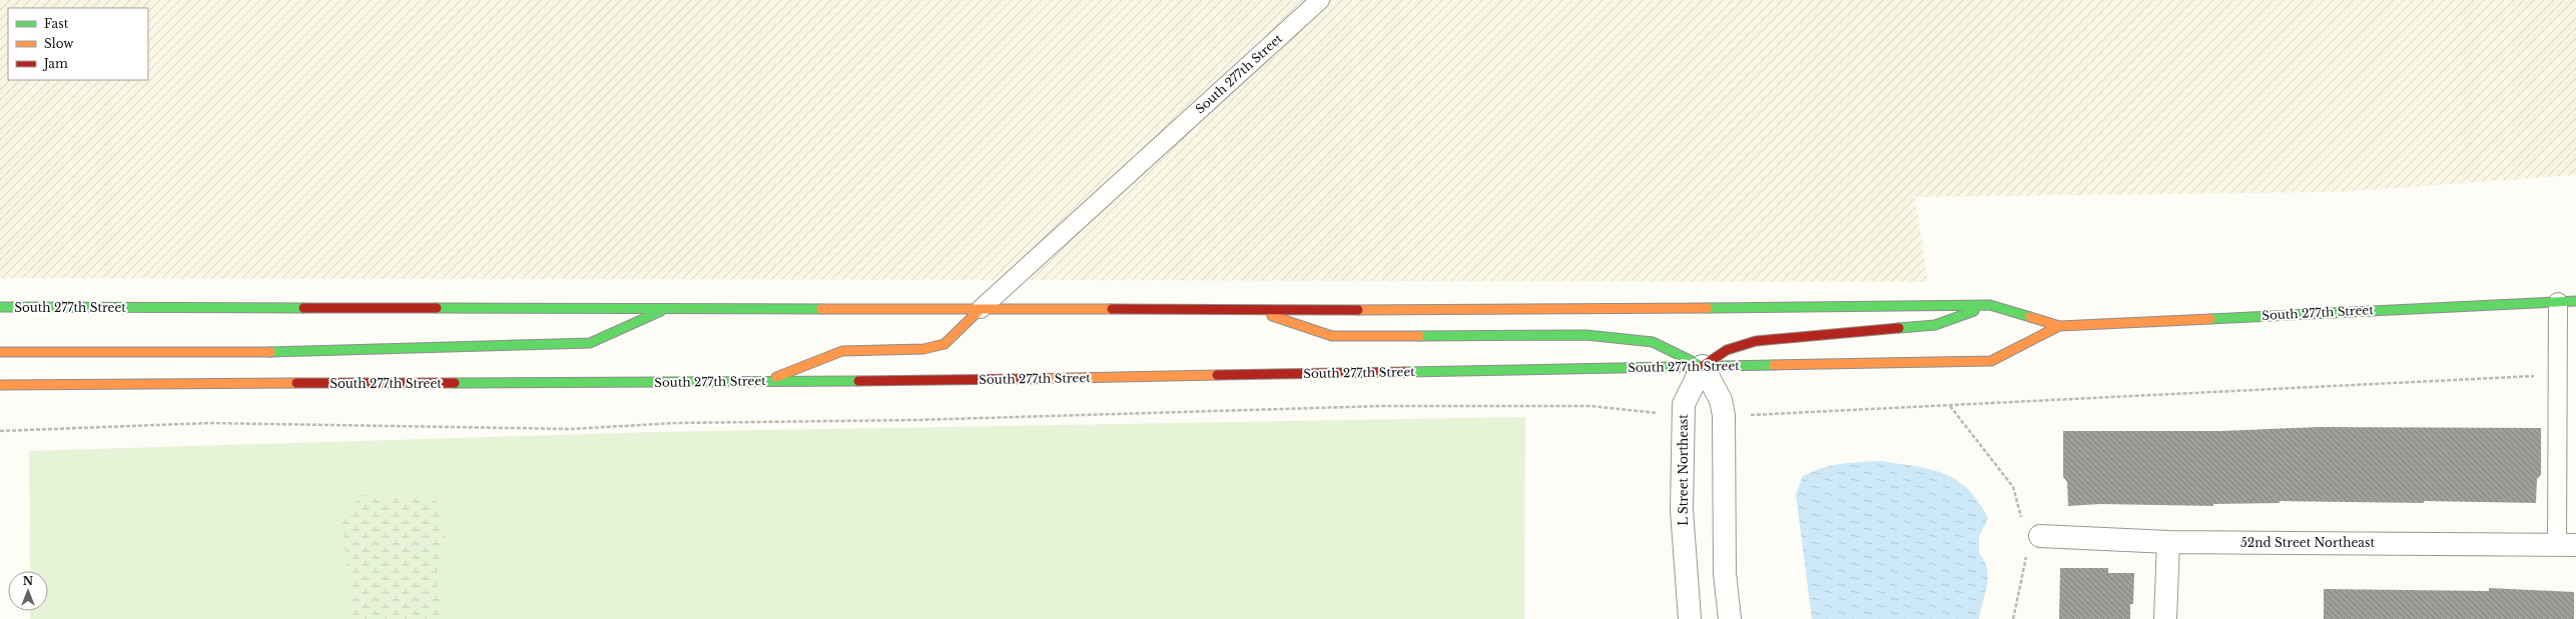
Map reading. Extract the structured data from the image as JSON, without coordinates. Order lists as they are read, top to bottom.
{
  "streets": {
    "main road": ["South 277th Street"],
    "street": ["L Street Northeast", "52nd Street Northeast"]
  },
  "crossings": [
    ["South 277th Street", "L Street Northeast"]
  ],
  "legend": ["Fast", "Slow", "Jam"],
  "north": "top"
}
